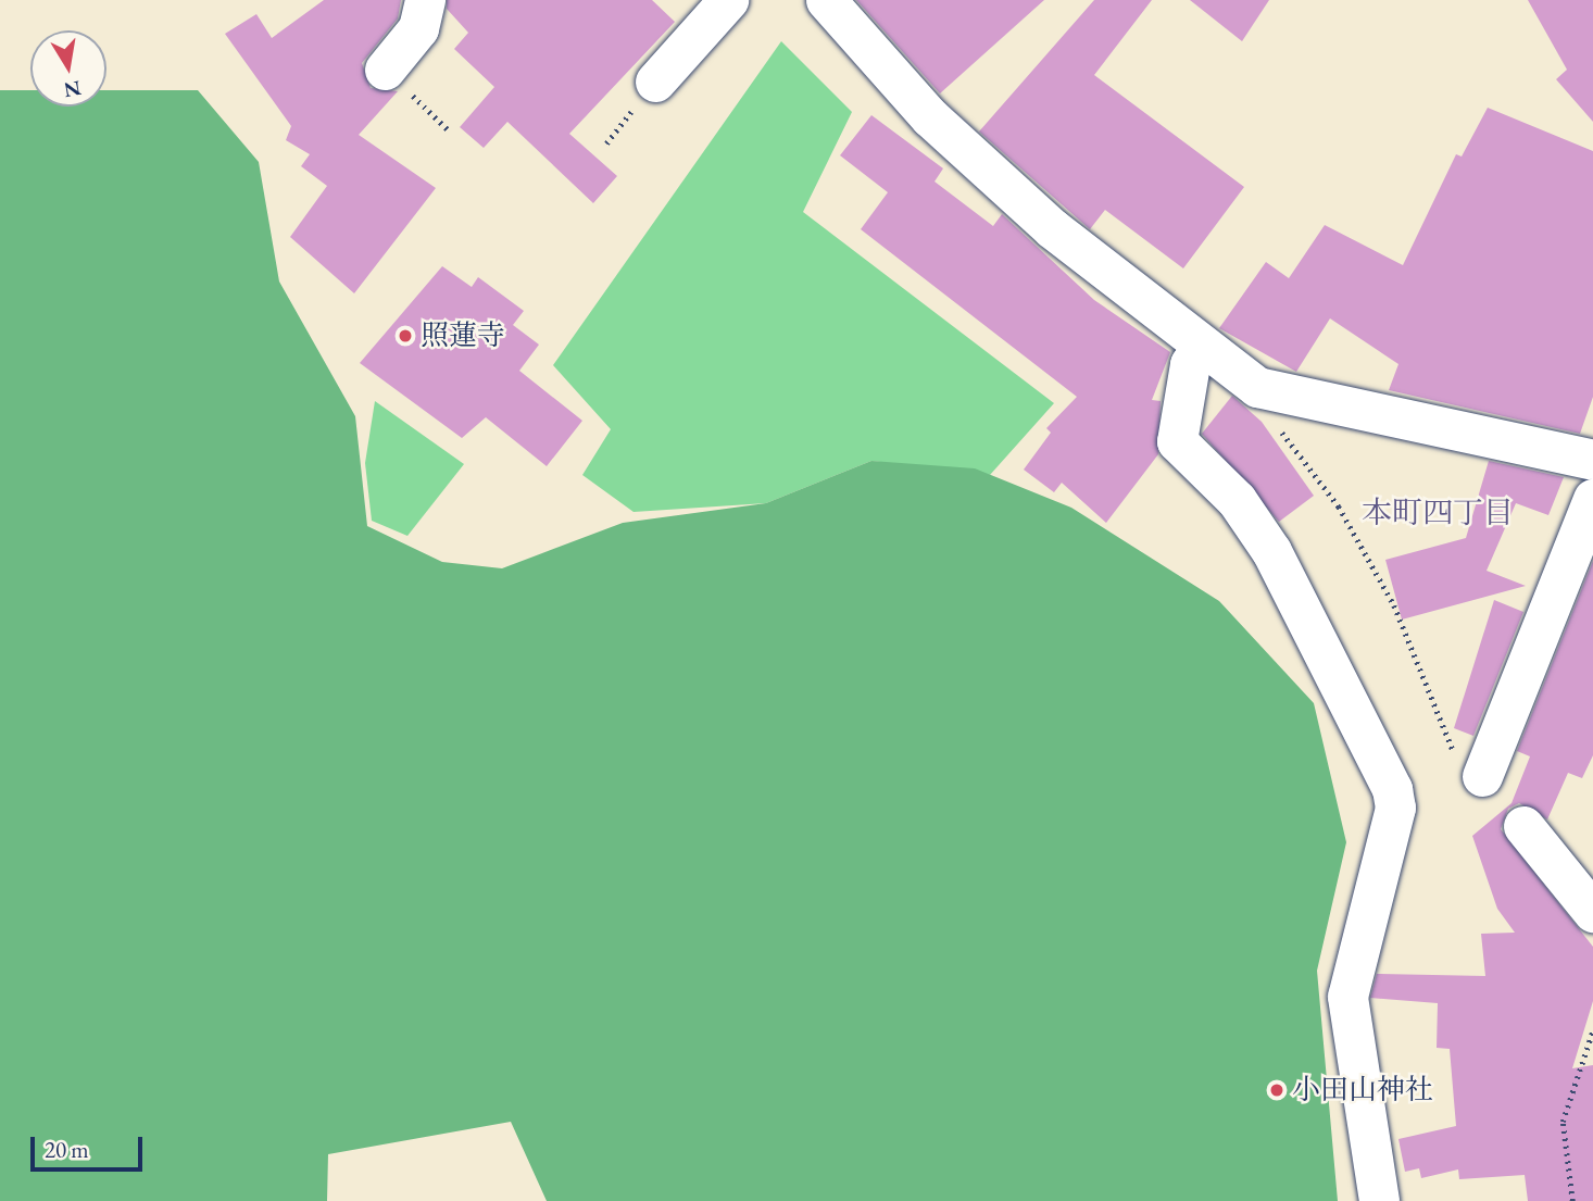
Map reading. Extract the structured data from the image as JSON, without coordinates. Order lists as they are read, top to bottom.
{
  "districts": ["本町四丁目"],
  "places": ["照蓮寺", "小田山神社"],
  "scale_bar": "20 m",
  "north": "bottom"
}
